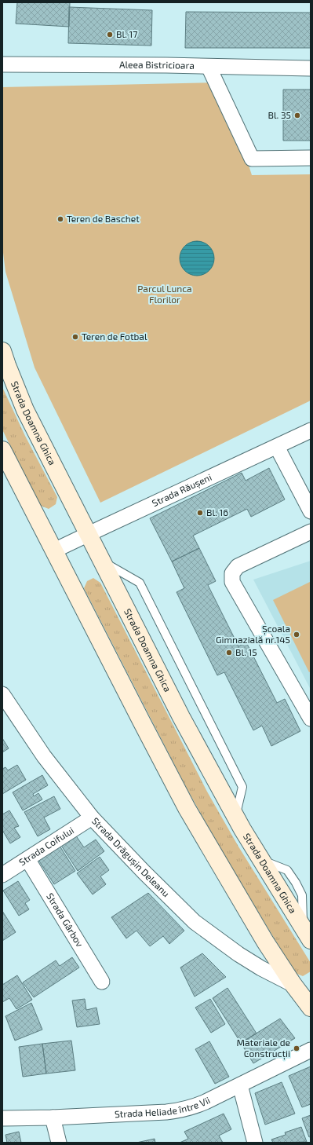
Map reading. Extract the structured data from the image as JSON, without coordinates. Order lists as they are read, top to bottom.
{
  "streets": {
    "main road": ["Strada Doamna Ghica"],
    "street": [
      "Aleea Bistricioara",
      "Strada Răușeni",
      "Strada Coifului",
      "Strada Drăgușin Deleanu",
      "Strada Gârbov",
      "Strada Heliade între Vii"
    ]
  },
  "crossings": [
    ["Strada Doamna Ghica", "Strada Răușeni"],
    ["Strada Coifului", "Strada Drăgușin Deleanu"],
    ["Strada Coifului", "Strada Gârbov"]
  ],
  "parks": ["Parcul Lunca Florilor"],
  "places": [
    "Bl. 17",
    "Bl. 35",
    "Teren de Baschet",
    "Teren de Fotbal",
    "Bl. 16",
    "Școala Gimnazială nr.145",
    "Bl. 15",
    "Materiale de Construcții"
  ]
}
